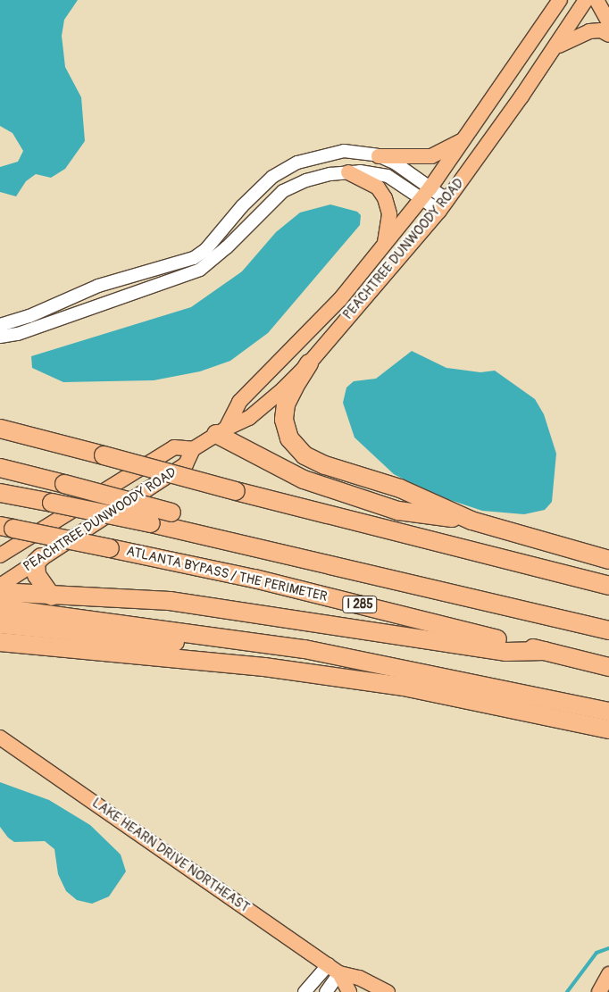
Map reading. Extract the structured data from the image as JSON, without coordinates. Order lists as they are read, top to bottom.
{
  "streets": {
    "highway": ["ATLANTA BYPASS / THE PERIMETER", "I 285"],
    "main road": ["PEACHTREE DUNWOODY ROAD", "LAKE HEARN DRIVE NORTHEAST"]
  }
}
